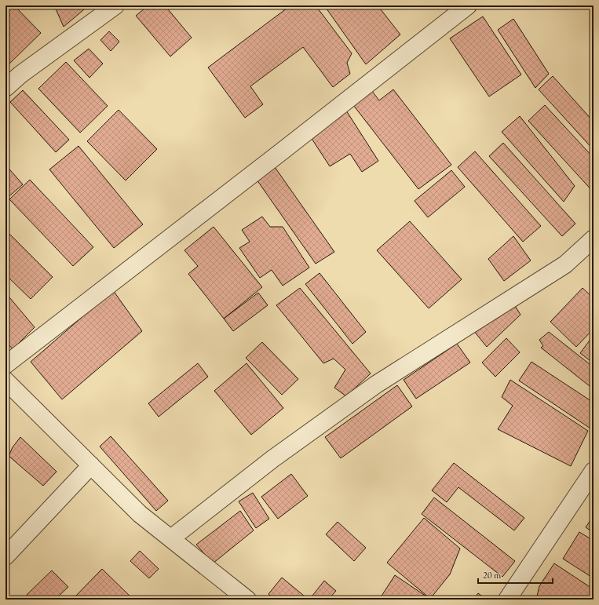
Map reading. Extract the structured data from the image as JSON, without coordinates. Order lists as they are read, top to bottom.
{
  "scale_bar": "20 m"
}
